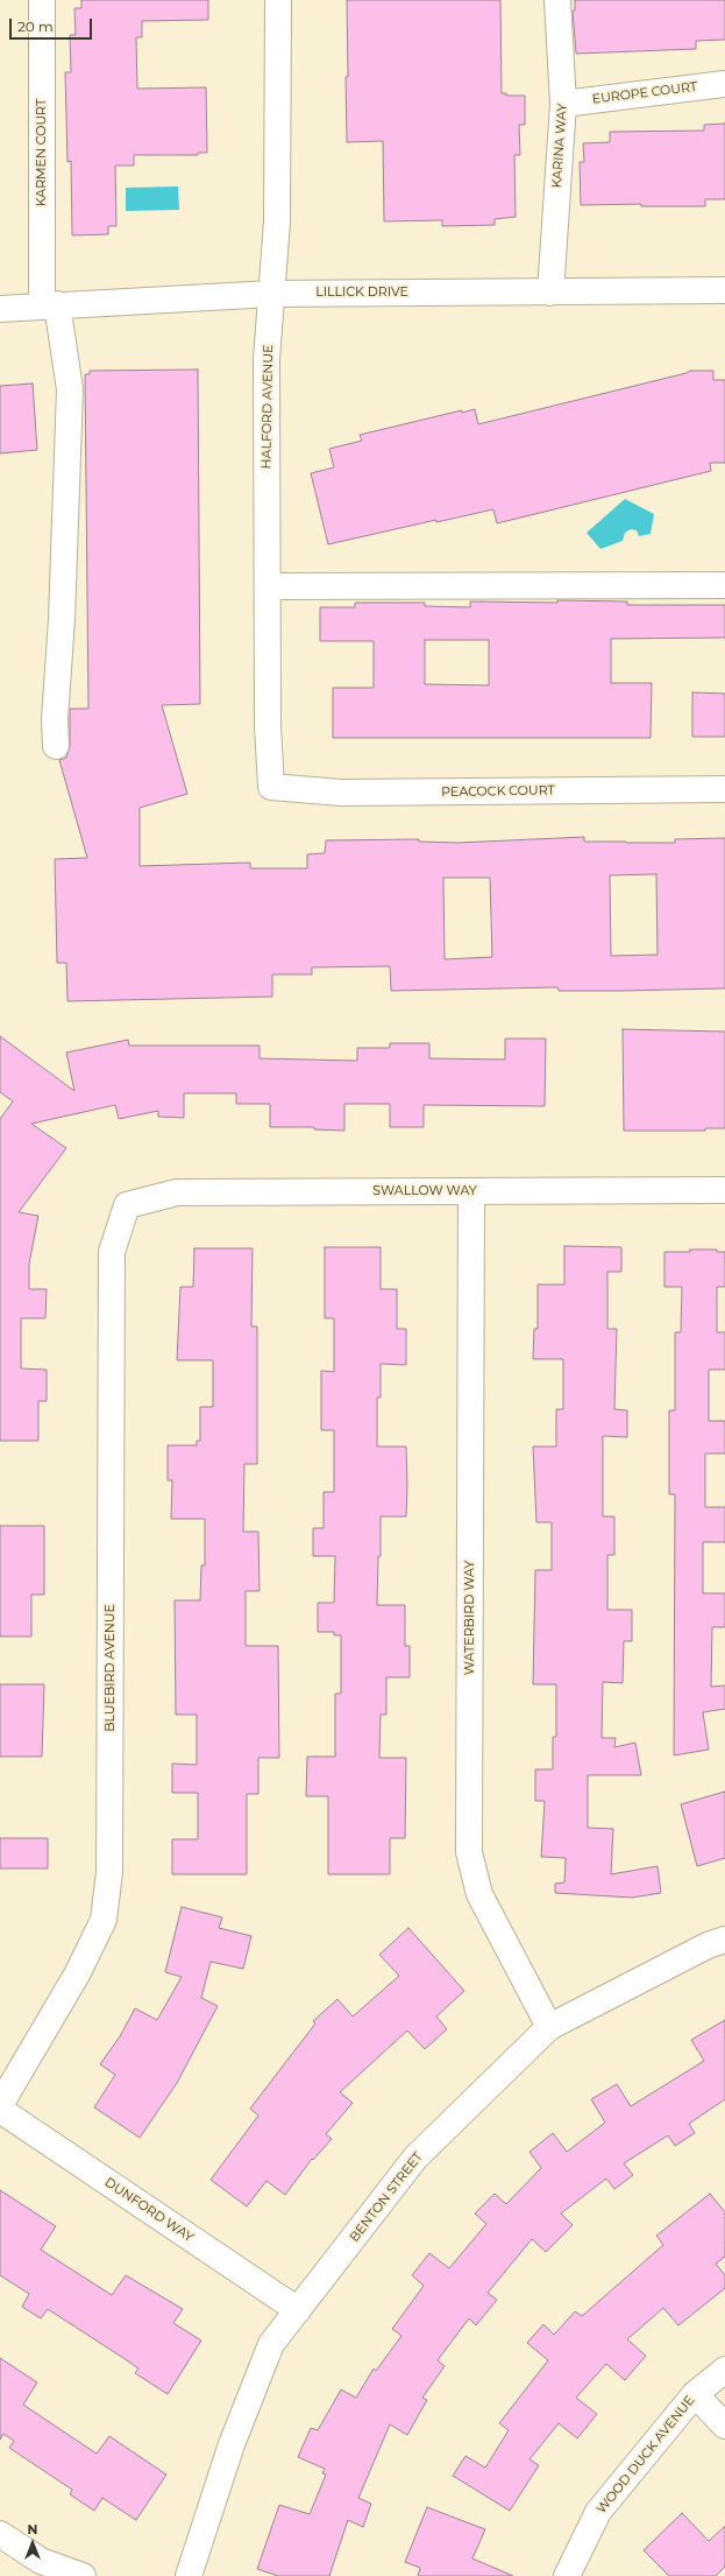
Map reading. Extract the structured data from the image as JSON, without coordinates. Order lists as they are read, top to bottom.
{
  "streets": {
    "street": [
      "EUROPE COURT",
      "KARINA WAY",
      "KARMEN COURT",
      "LILLICK DRIVE",
      "HALFORD AVENUE",
      "PEACOCK COURT",
      "SWALLOW WAY",
      "WATERBIRD WAY",
      "BLUEBIRD AVENUE",
      "BENTON STREET",
      "DUNFORD WAY",
      "WOOD DUCK AVENUE"
    ]
  },
  "crossings": [
    ["EUROPE COURT", "KARINA WAY"],
    ["KARINA WAY", "LILLICK DRIVE"],
    ["KARMEN COURT", "LILLICK DRIVE"],
    ["LILLICK DRIVE", "HALFORD AVENUE"],
    ["HALFORD AVENUE", "PEACOCK COURT"],
    ["SWALLOW WAY", "WATERBIRD WAY"],
    ["SWALLOW WAY", "BLUEBIRD AVENUE"],
    ["WATERBIRD WAY", "BENTON STREET"],
    ["BENTON STREET", "DUNFORD WAY"]
  ],
  "scale_bar": "20 m",
  "north": "top"
}
